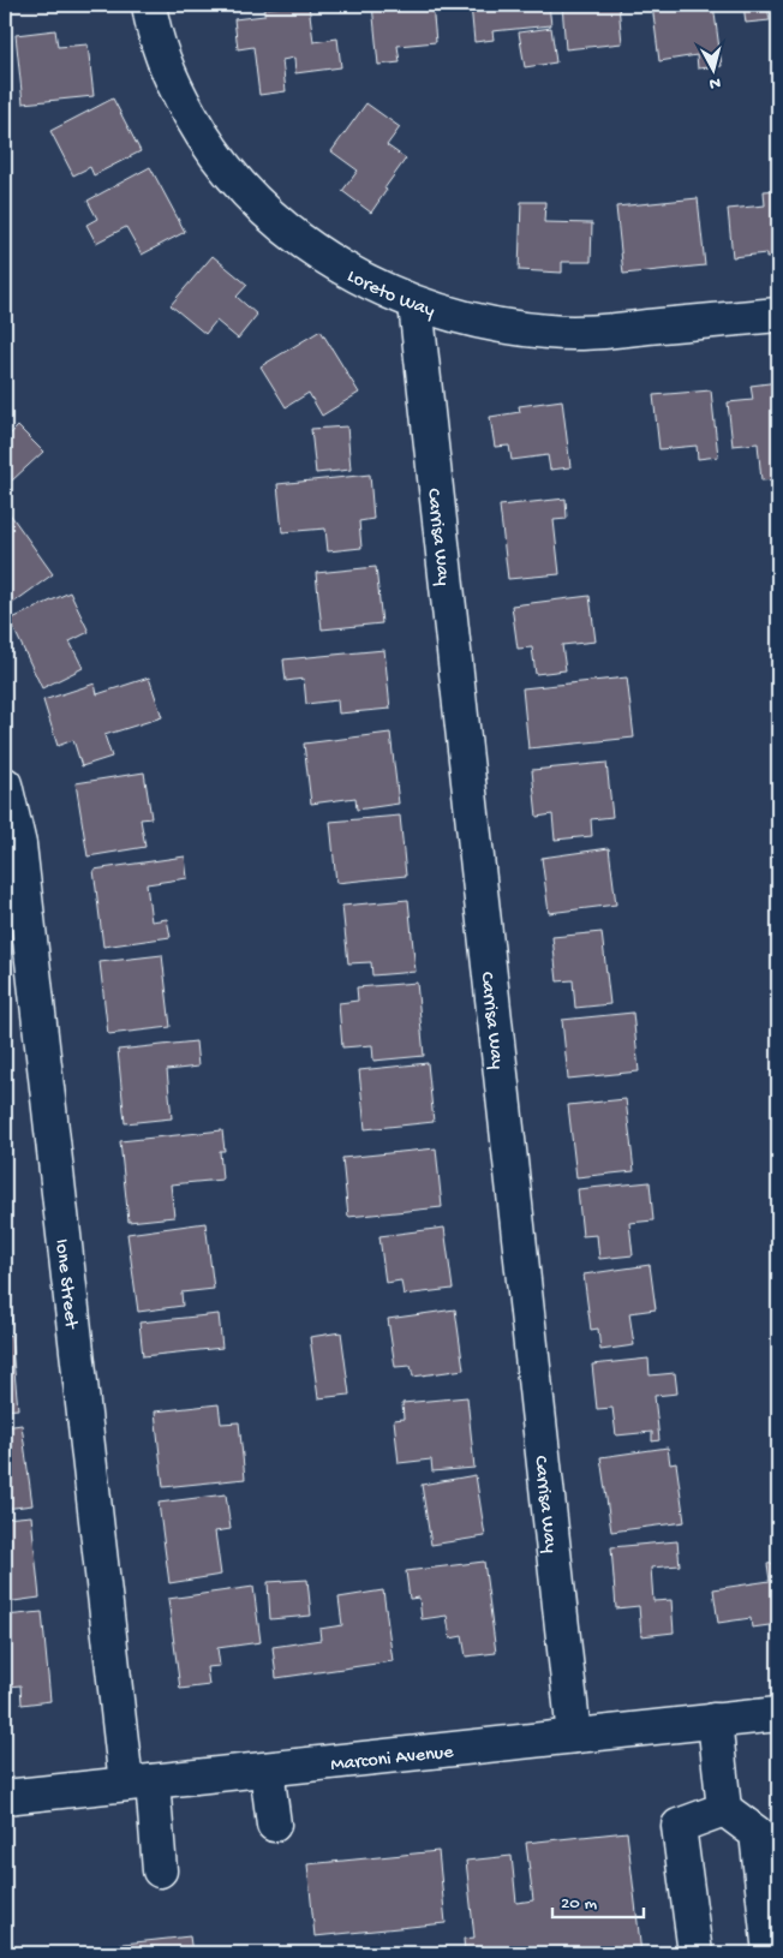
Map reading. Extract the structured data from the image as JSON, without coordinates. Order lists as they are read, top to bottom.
{
  "streets": {
    "street": [
      "Loreto Way",
      "Carrisa Way",
      "Ione Street",
      "Marconi Avenue"
    ]
  },
  "crossings": [
    ["Loreto Way", "Carrisa Way"],
    ["Carrisa Way", "Marconi Avenue"],
    ["Ione Street", "Marconi Avenue"]
  ],
  "scale_bar": "20 m",
  "north": "bottom"
}
